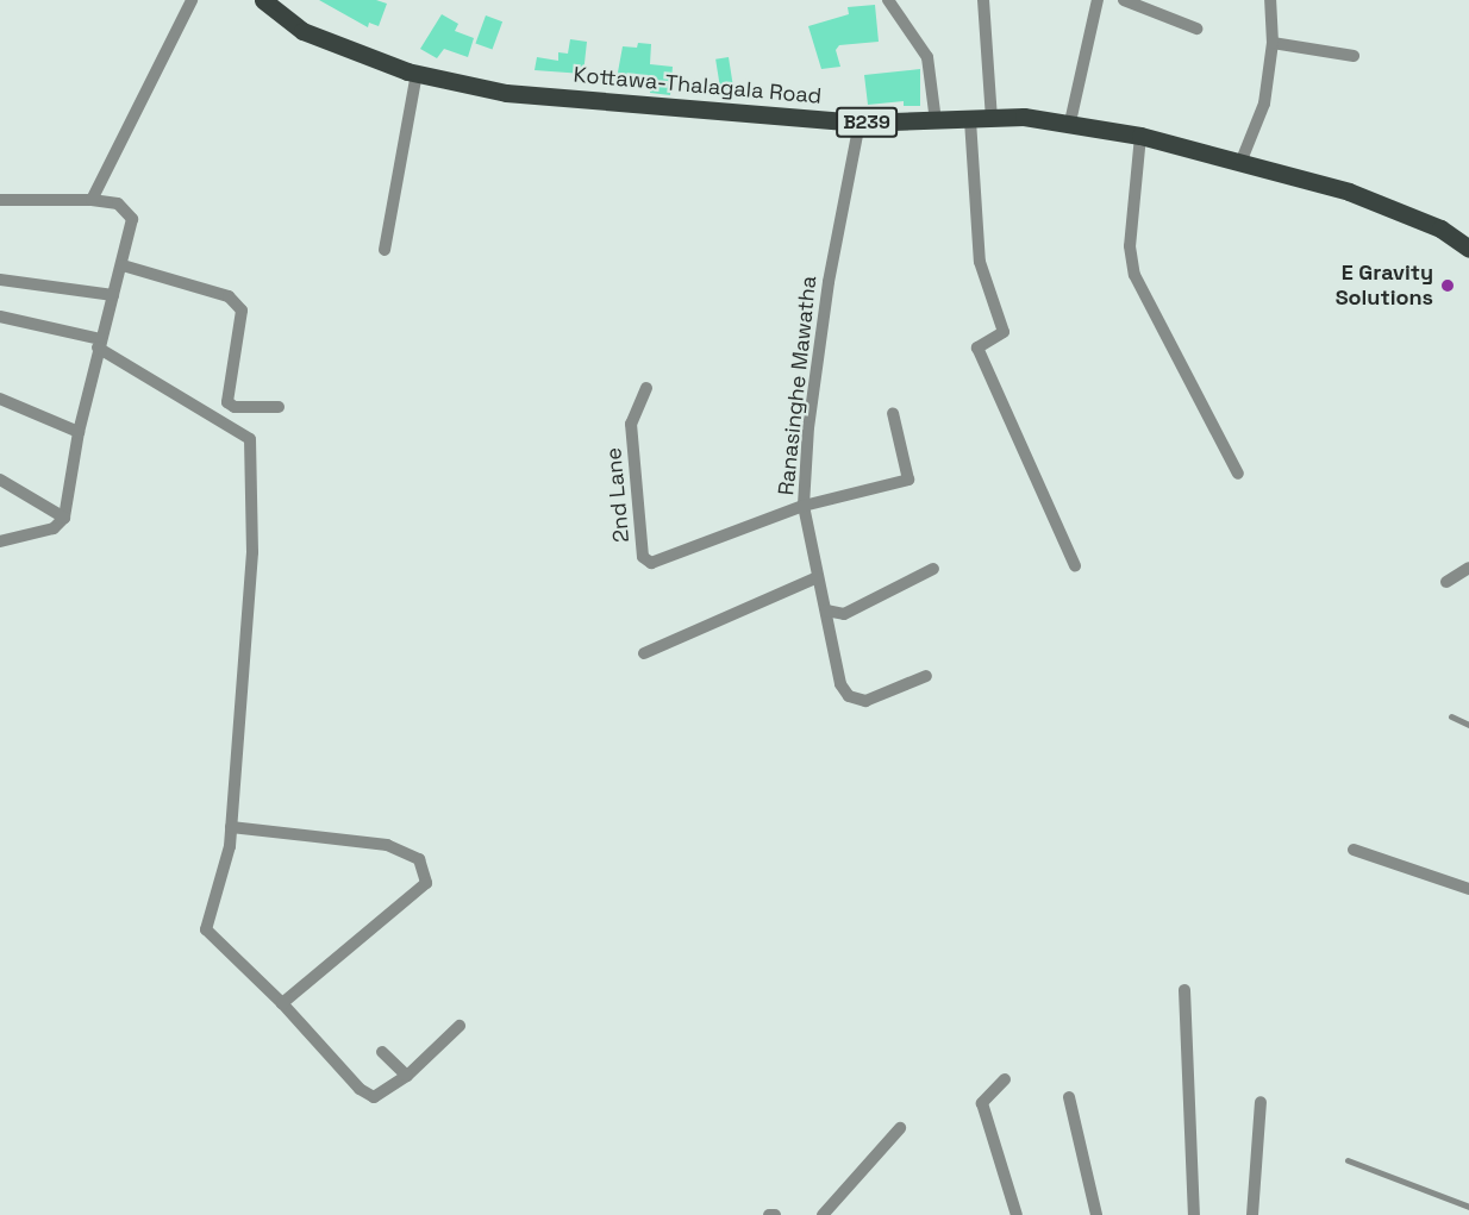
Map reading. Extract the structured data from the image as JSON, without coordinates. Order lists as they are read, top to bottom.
{
  "streets": {
    "main road": ["Kottawa-Thalagala Road", "B239"],
    "street": ["Ranasinghe Mawatha", "2nd Lane"]
  },
  "crossings": [
    ["Kottawa-Thalagala Road", "Ranasinghe Mawatha"],
    ["Ranasinghe Mawatha", "2nd Lane"]
  ],
  "places": ["E Gravity Solutions"]
}
